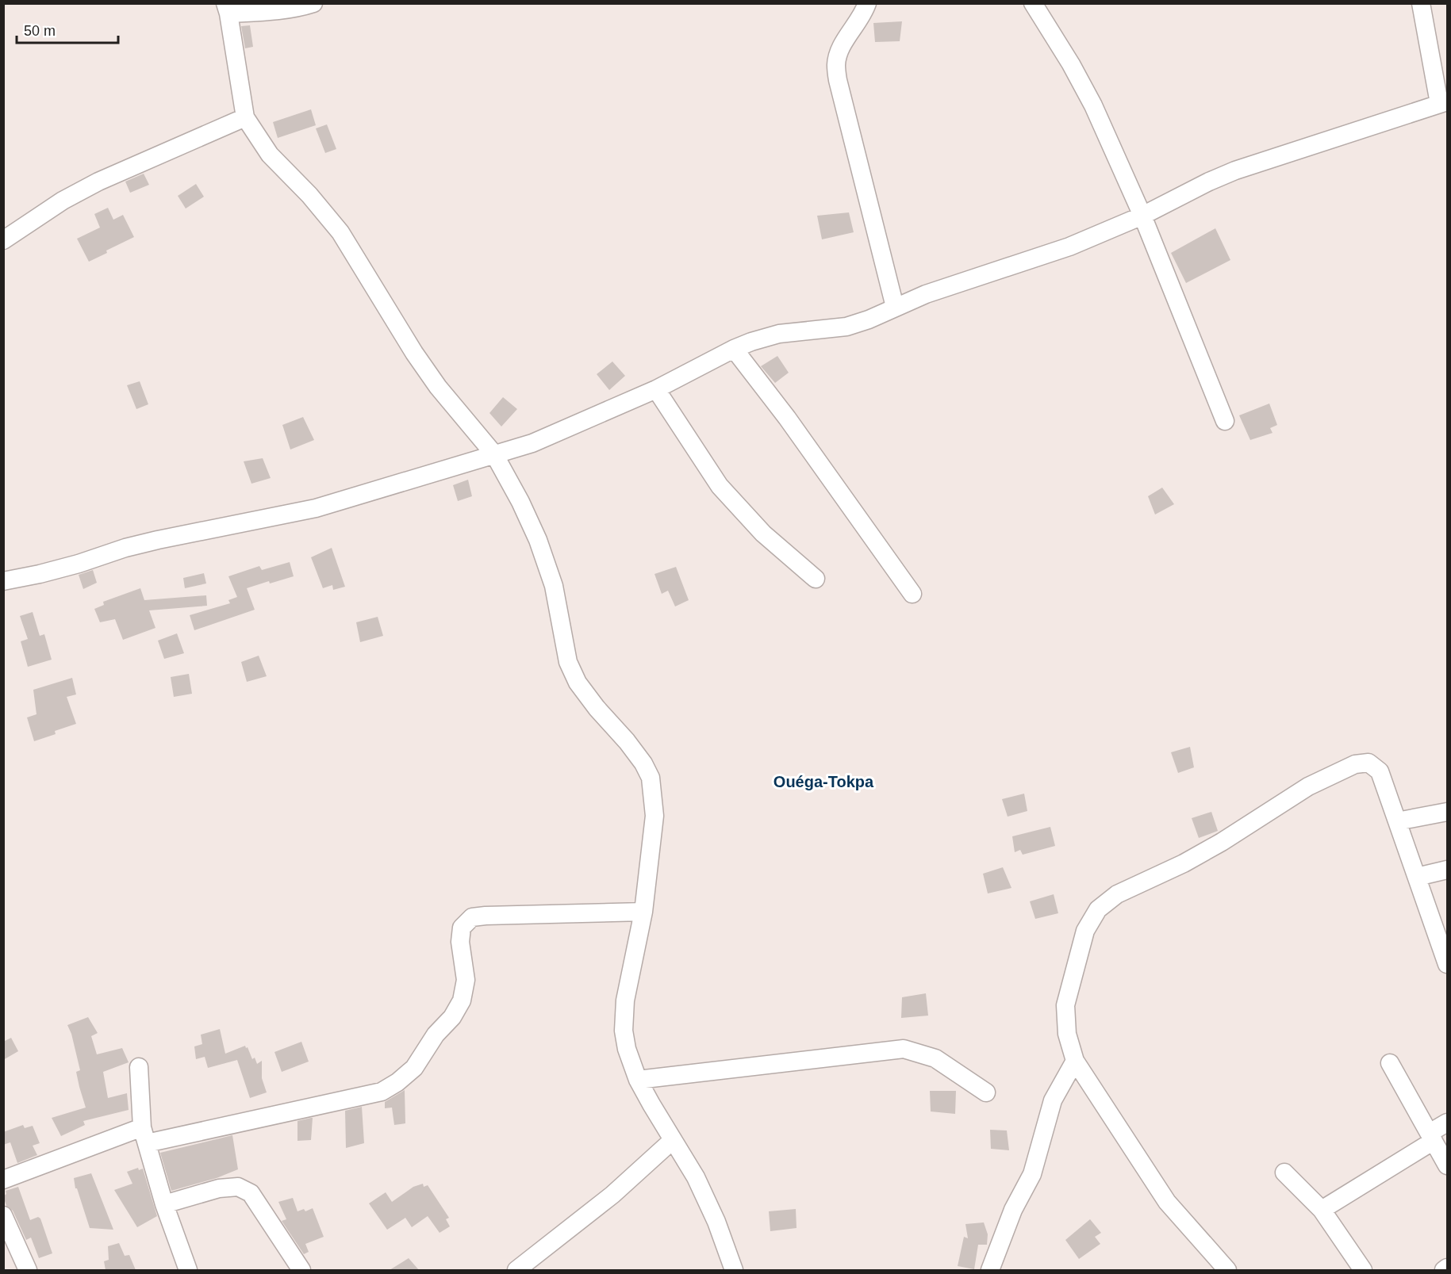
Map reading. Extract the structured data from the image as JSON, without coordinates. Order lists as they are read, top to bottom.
{
  "districts": ["Ouéga-Tokpa"],
  "scale_bar": "50 m"
}
